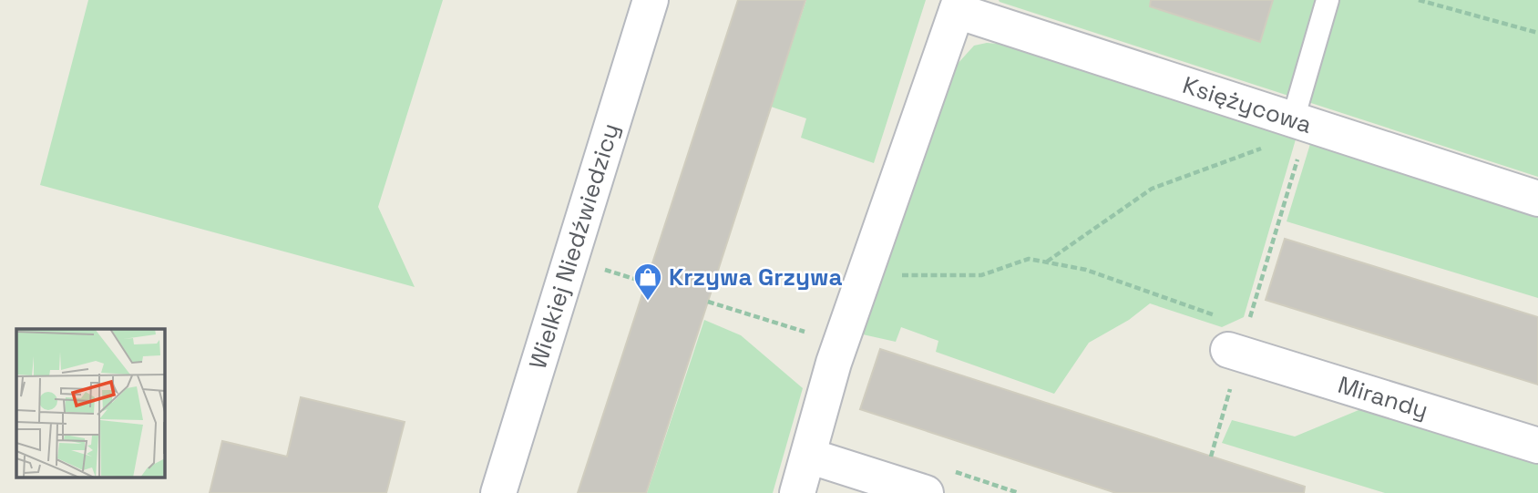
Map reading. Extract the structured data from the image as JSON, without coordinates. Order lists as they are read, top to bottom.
{
  "streets": {
    "street": ["Księżycowa", "Wielkiej Niedźwiedzicy", "Mirandy"]
  },
  "places": {
    "shop": ["Krzywa Grzywa"]
  }
}
